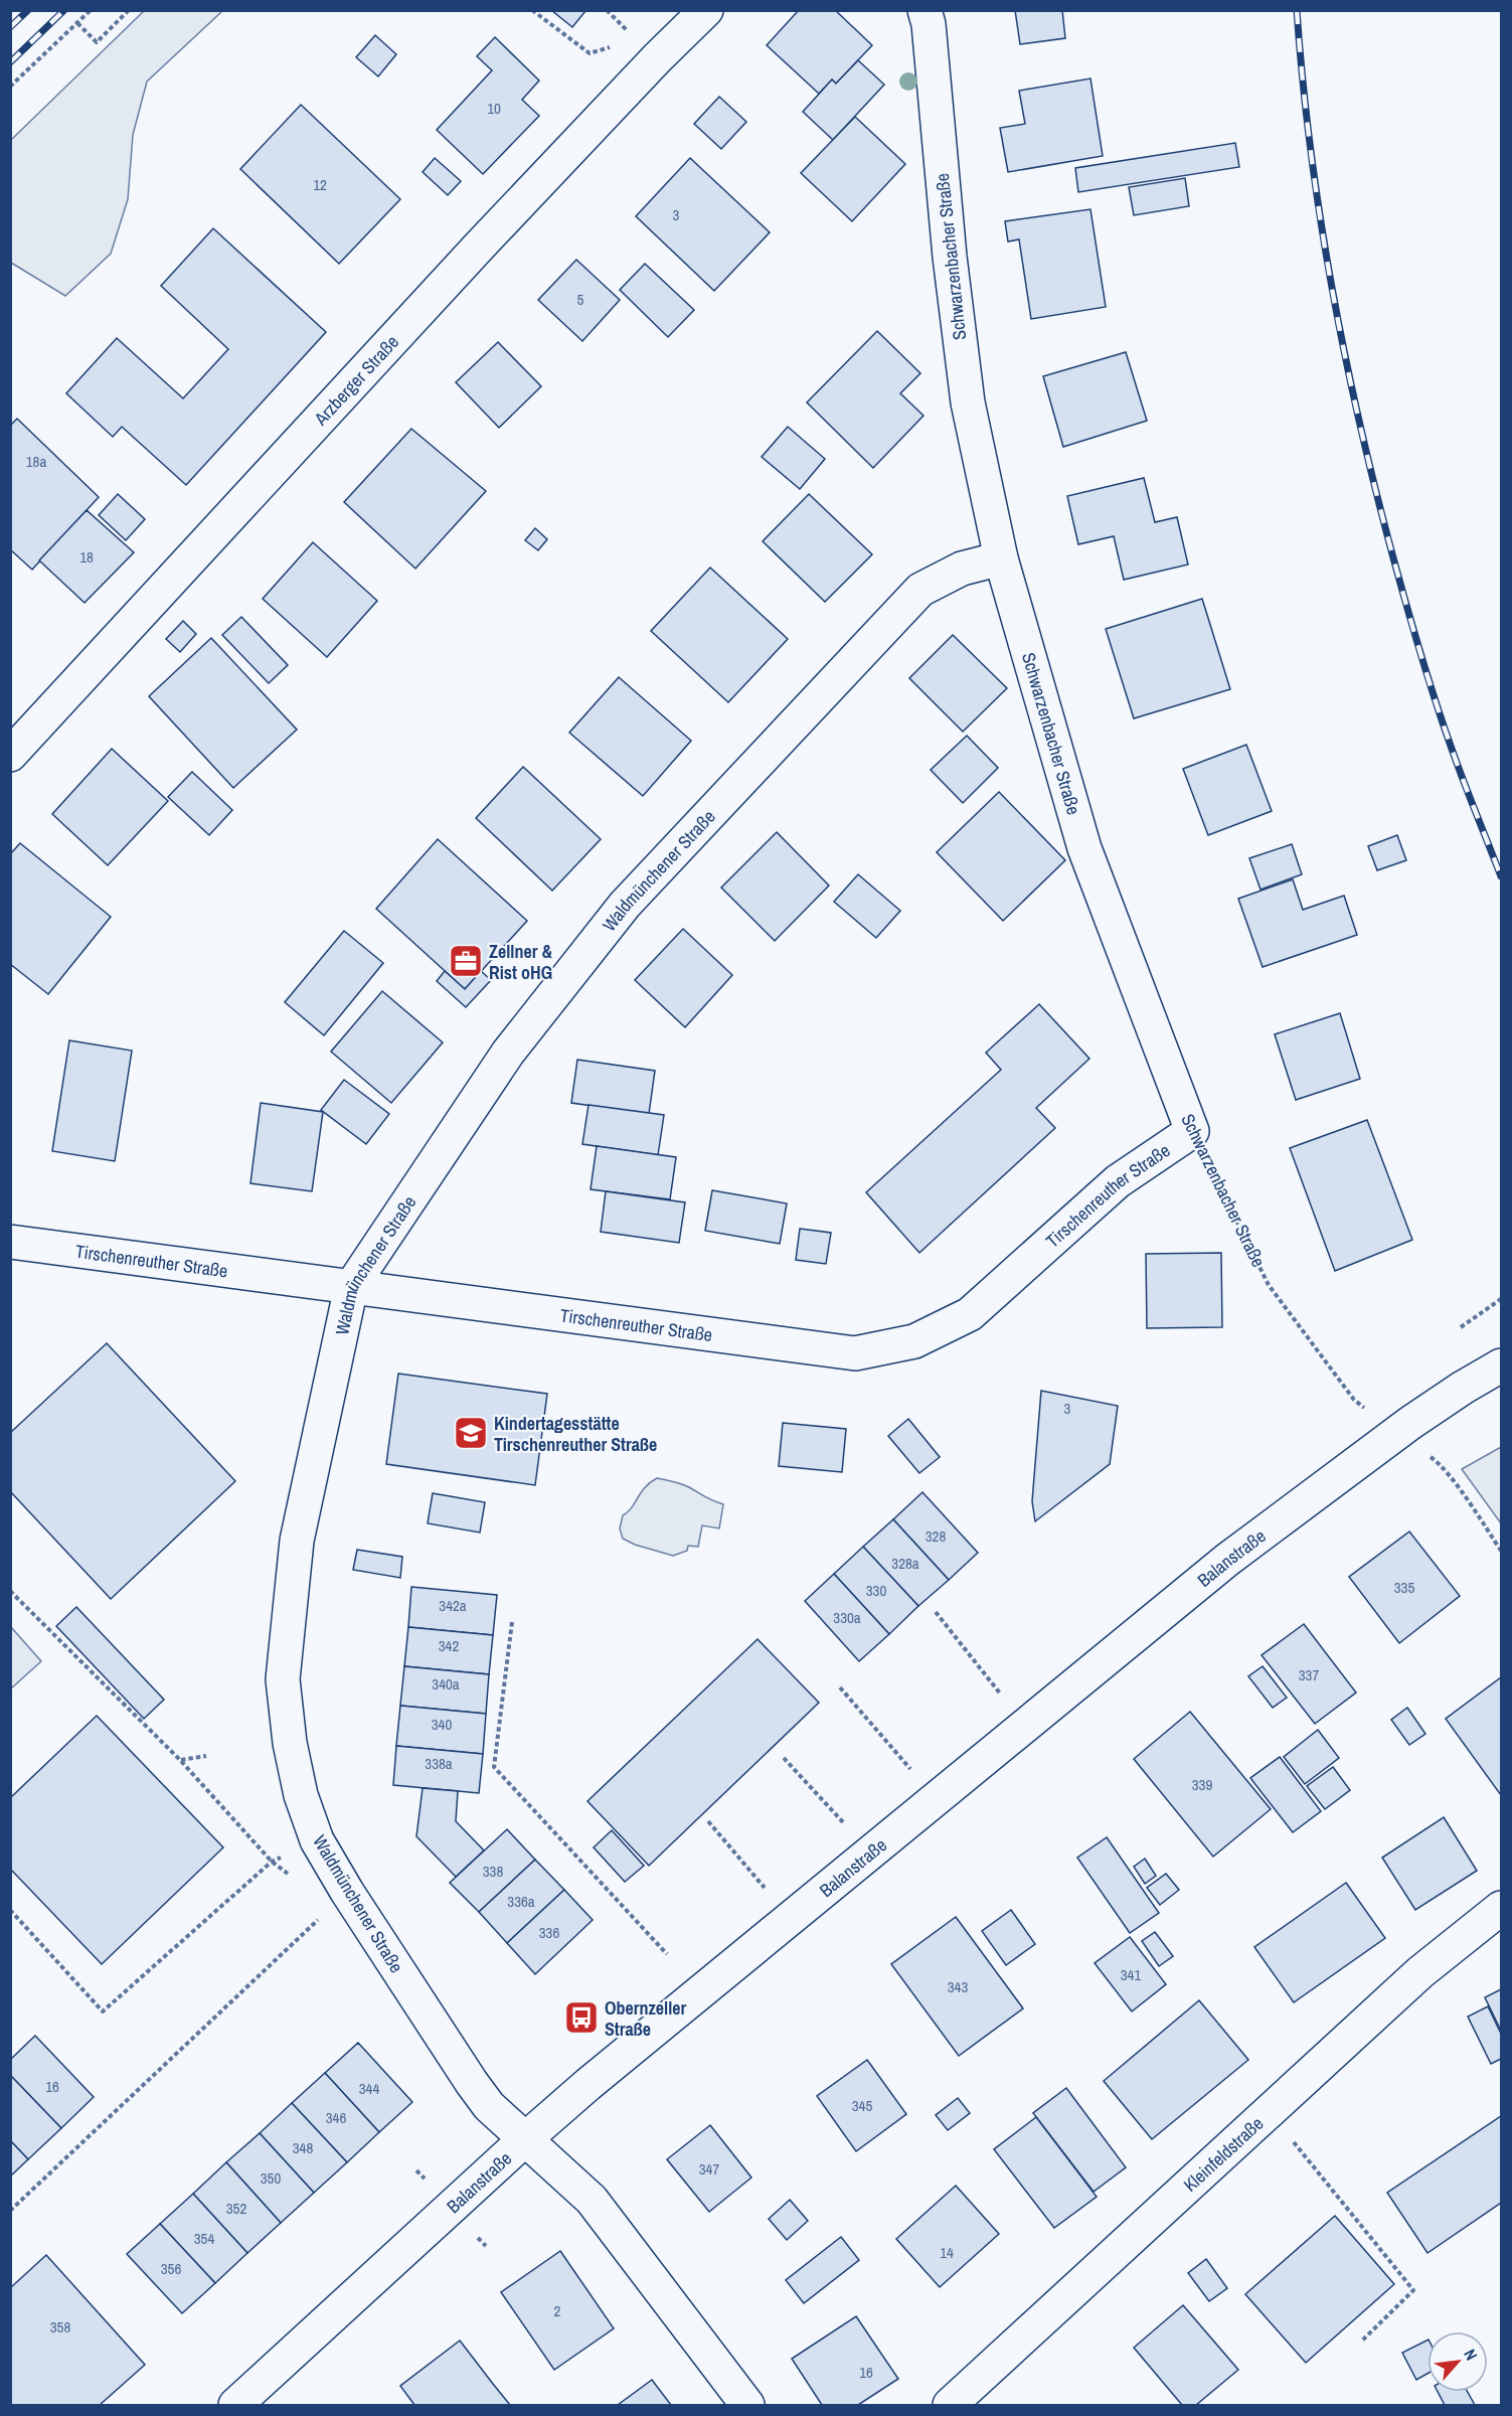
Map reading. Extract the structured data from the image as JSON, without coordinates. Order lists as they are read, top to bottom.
{
  "streets": {
    "street": [
      "Schwarzenbacher Straße",
      "Arzberger Straße",
      "Waldmünchener Straße",
      "Tirschenreuther Straße",
      "Balanstraße",
      "Kleinfeldstraße"
    ]
  },
  "crossings": [
    ["Schwarzenbacher Straße", "Waldmünchener Straße"],
    ["Schwarzenbacher Straße", "Tirschenreuther Straße"],
    ["Waldmünchener Straße", "Tirschenreuther Straße"],
    ["Waldmünchener Straße", "Balanstraße"]
  ],
  "places": {
    "office": ["Zellner & Rist oHG"],
    "school or university": ["Kindertagesstätte Tirschenreuther Straße"],
    "bus stop": ["Obernzeller Straße"]
  },
  "house_numbers": [
    "10",
    "12",
    "3",
    "5",
    "18a",
    "18",
    "3",
    "328",
    "328a",
    "335",
    "330",
    "342a",
    "330a",
    "342",
    "337",
    "340a",
    "340",
    "338a",
    "339",
    "338",
    "336a",
    "336",
    "341",
    "343",
    "16",
    "344",
    "345",
    "346",
    "348",
    "347",
    "350",
    "352",
    "354",
    "14",
    "356",
    "2",
    "358",
    "16"
  ],
  "north": "top right"
}
